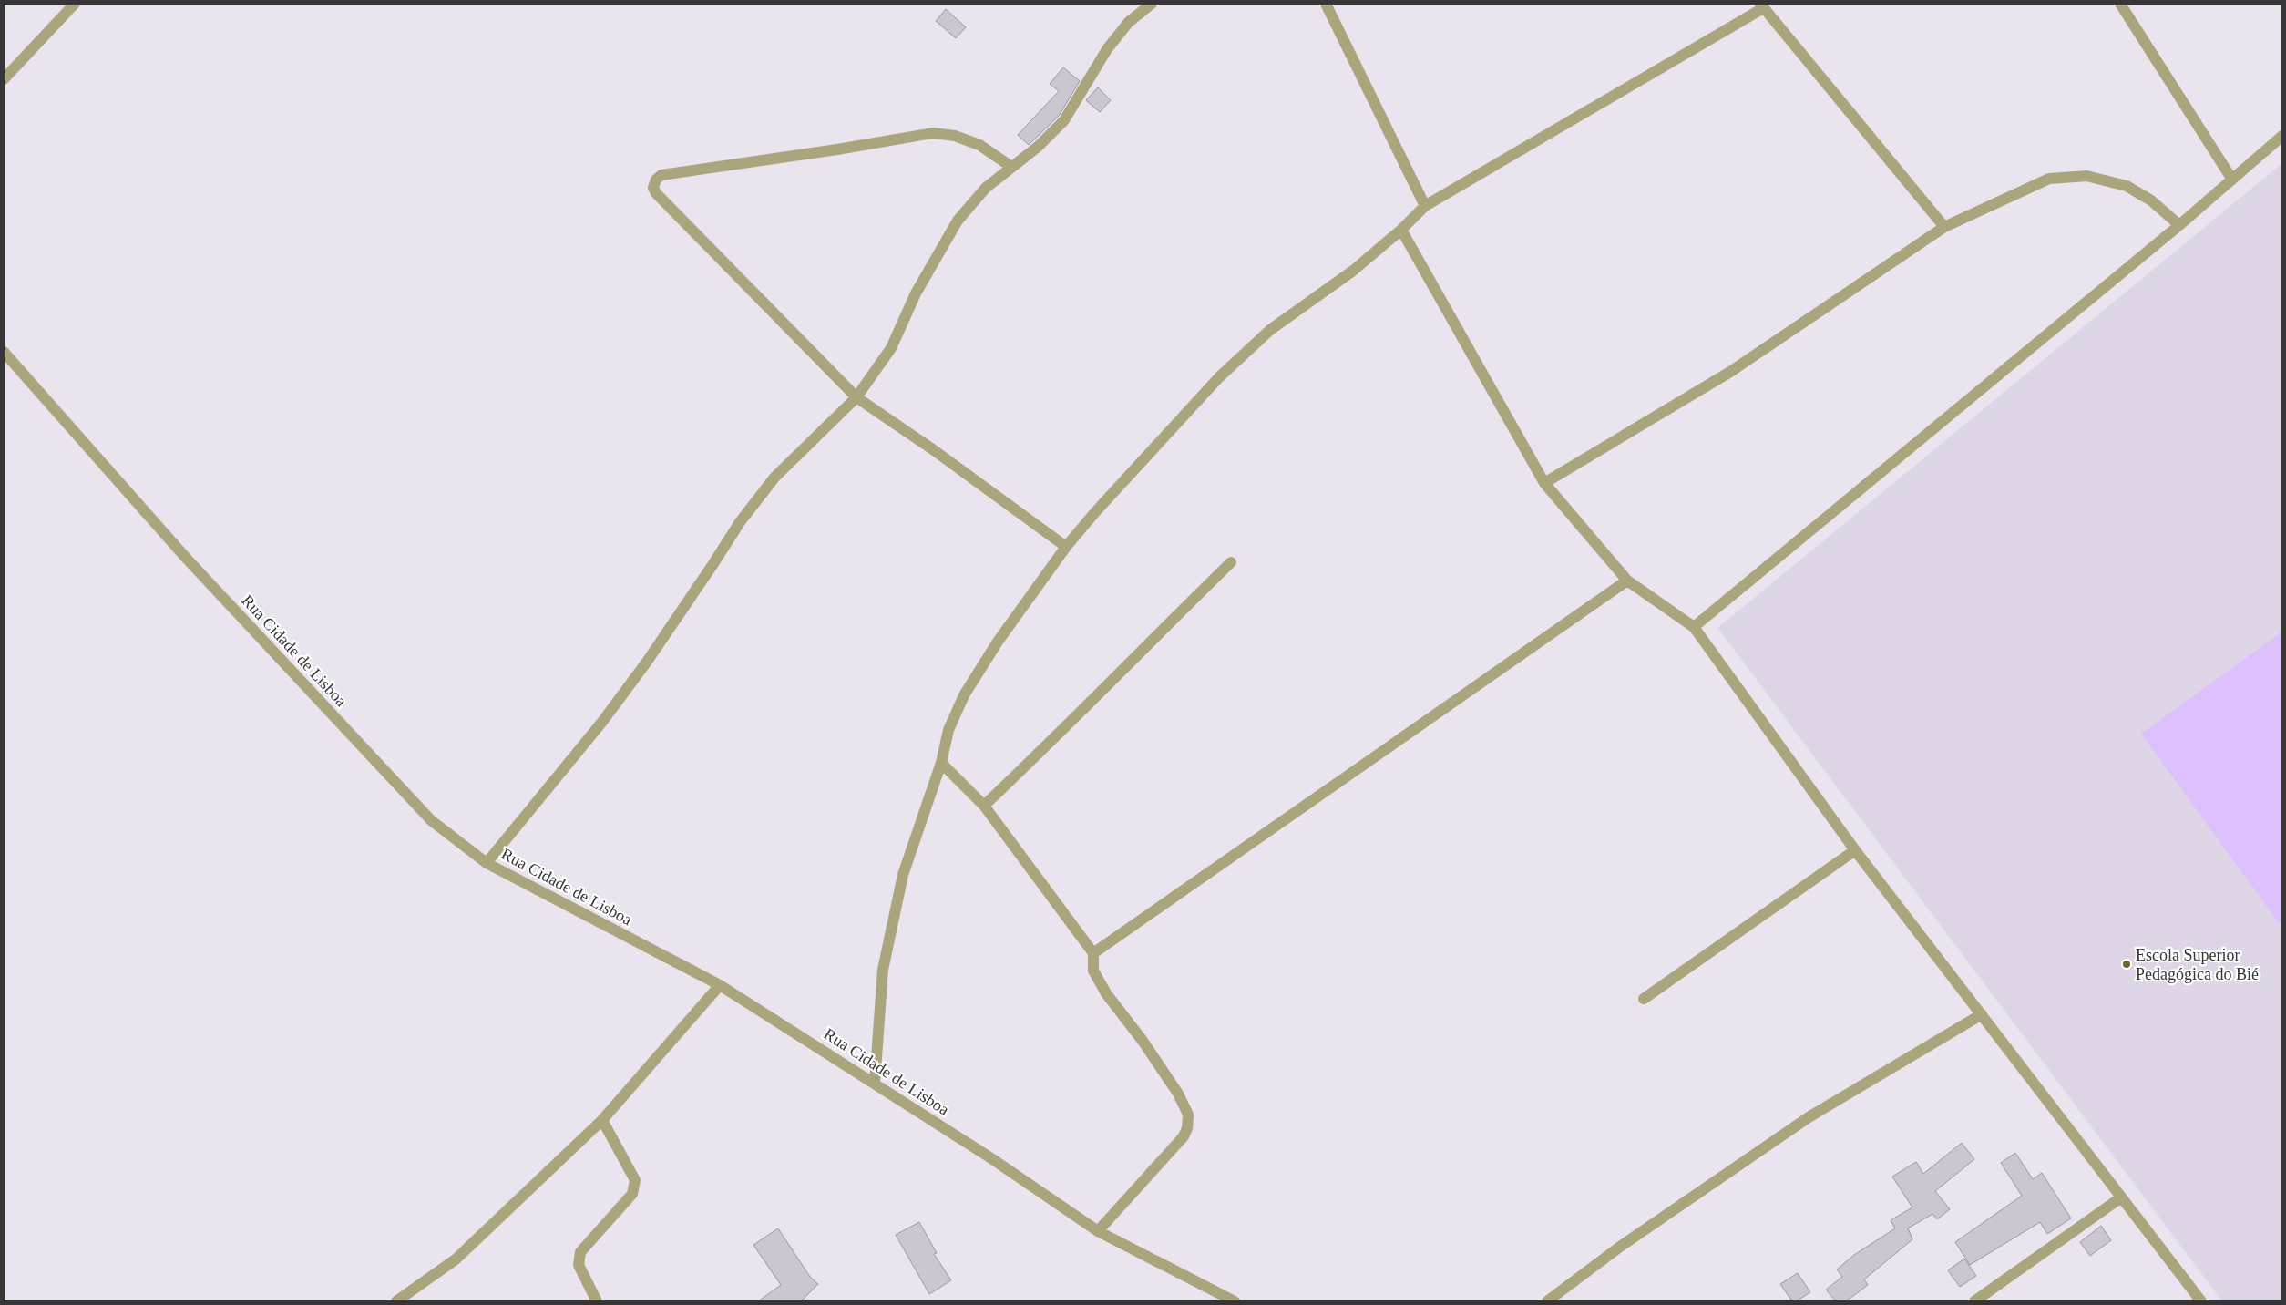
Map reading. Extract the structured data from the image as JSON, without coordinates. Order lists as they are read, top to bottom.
{
  "streets": {
    "street": ["Rua Cidade de Lisboa"]
  },
  "places": ["Escola Superior Pedagógica do Bié"]
}
